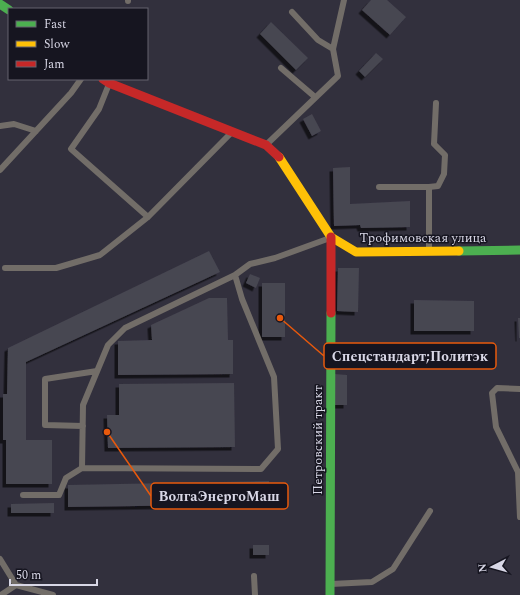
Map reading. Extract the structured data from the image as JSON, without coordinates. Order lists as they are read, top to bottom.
{
  "streets": {
    "street": ["Трофимовская улица", "Петровский тракт"]
  },
  "crossings": [
    ["Трофимовская улица", "Петровский тракт"]
  ],
  "places": ["Спецстандарт;Политэк", "ВолгаЭнергоМаш"],
  "legend": ["Fast", "Slow", "Jam"],
  "scale_bar": "50 m",
  "north": "left"
}
